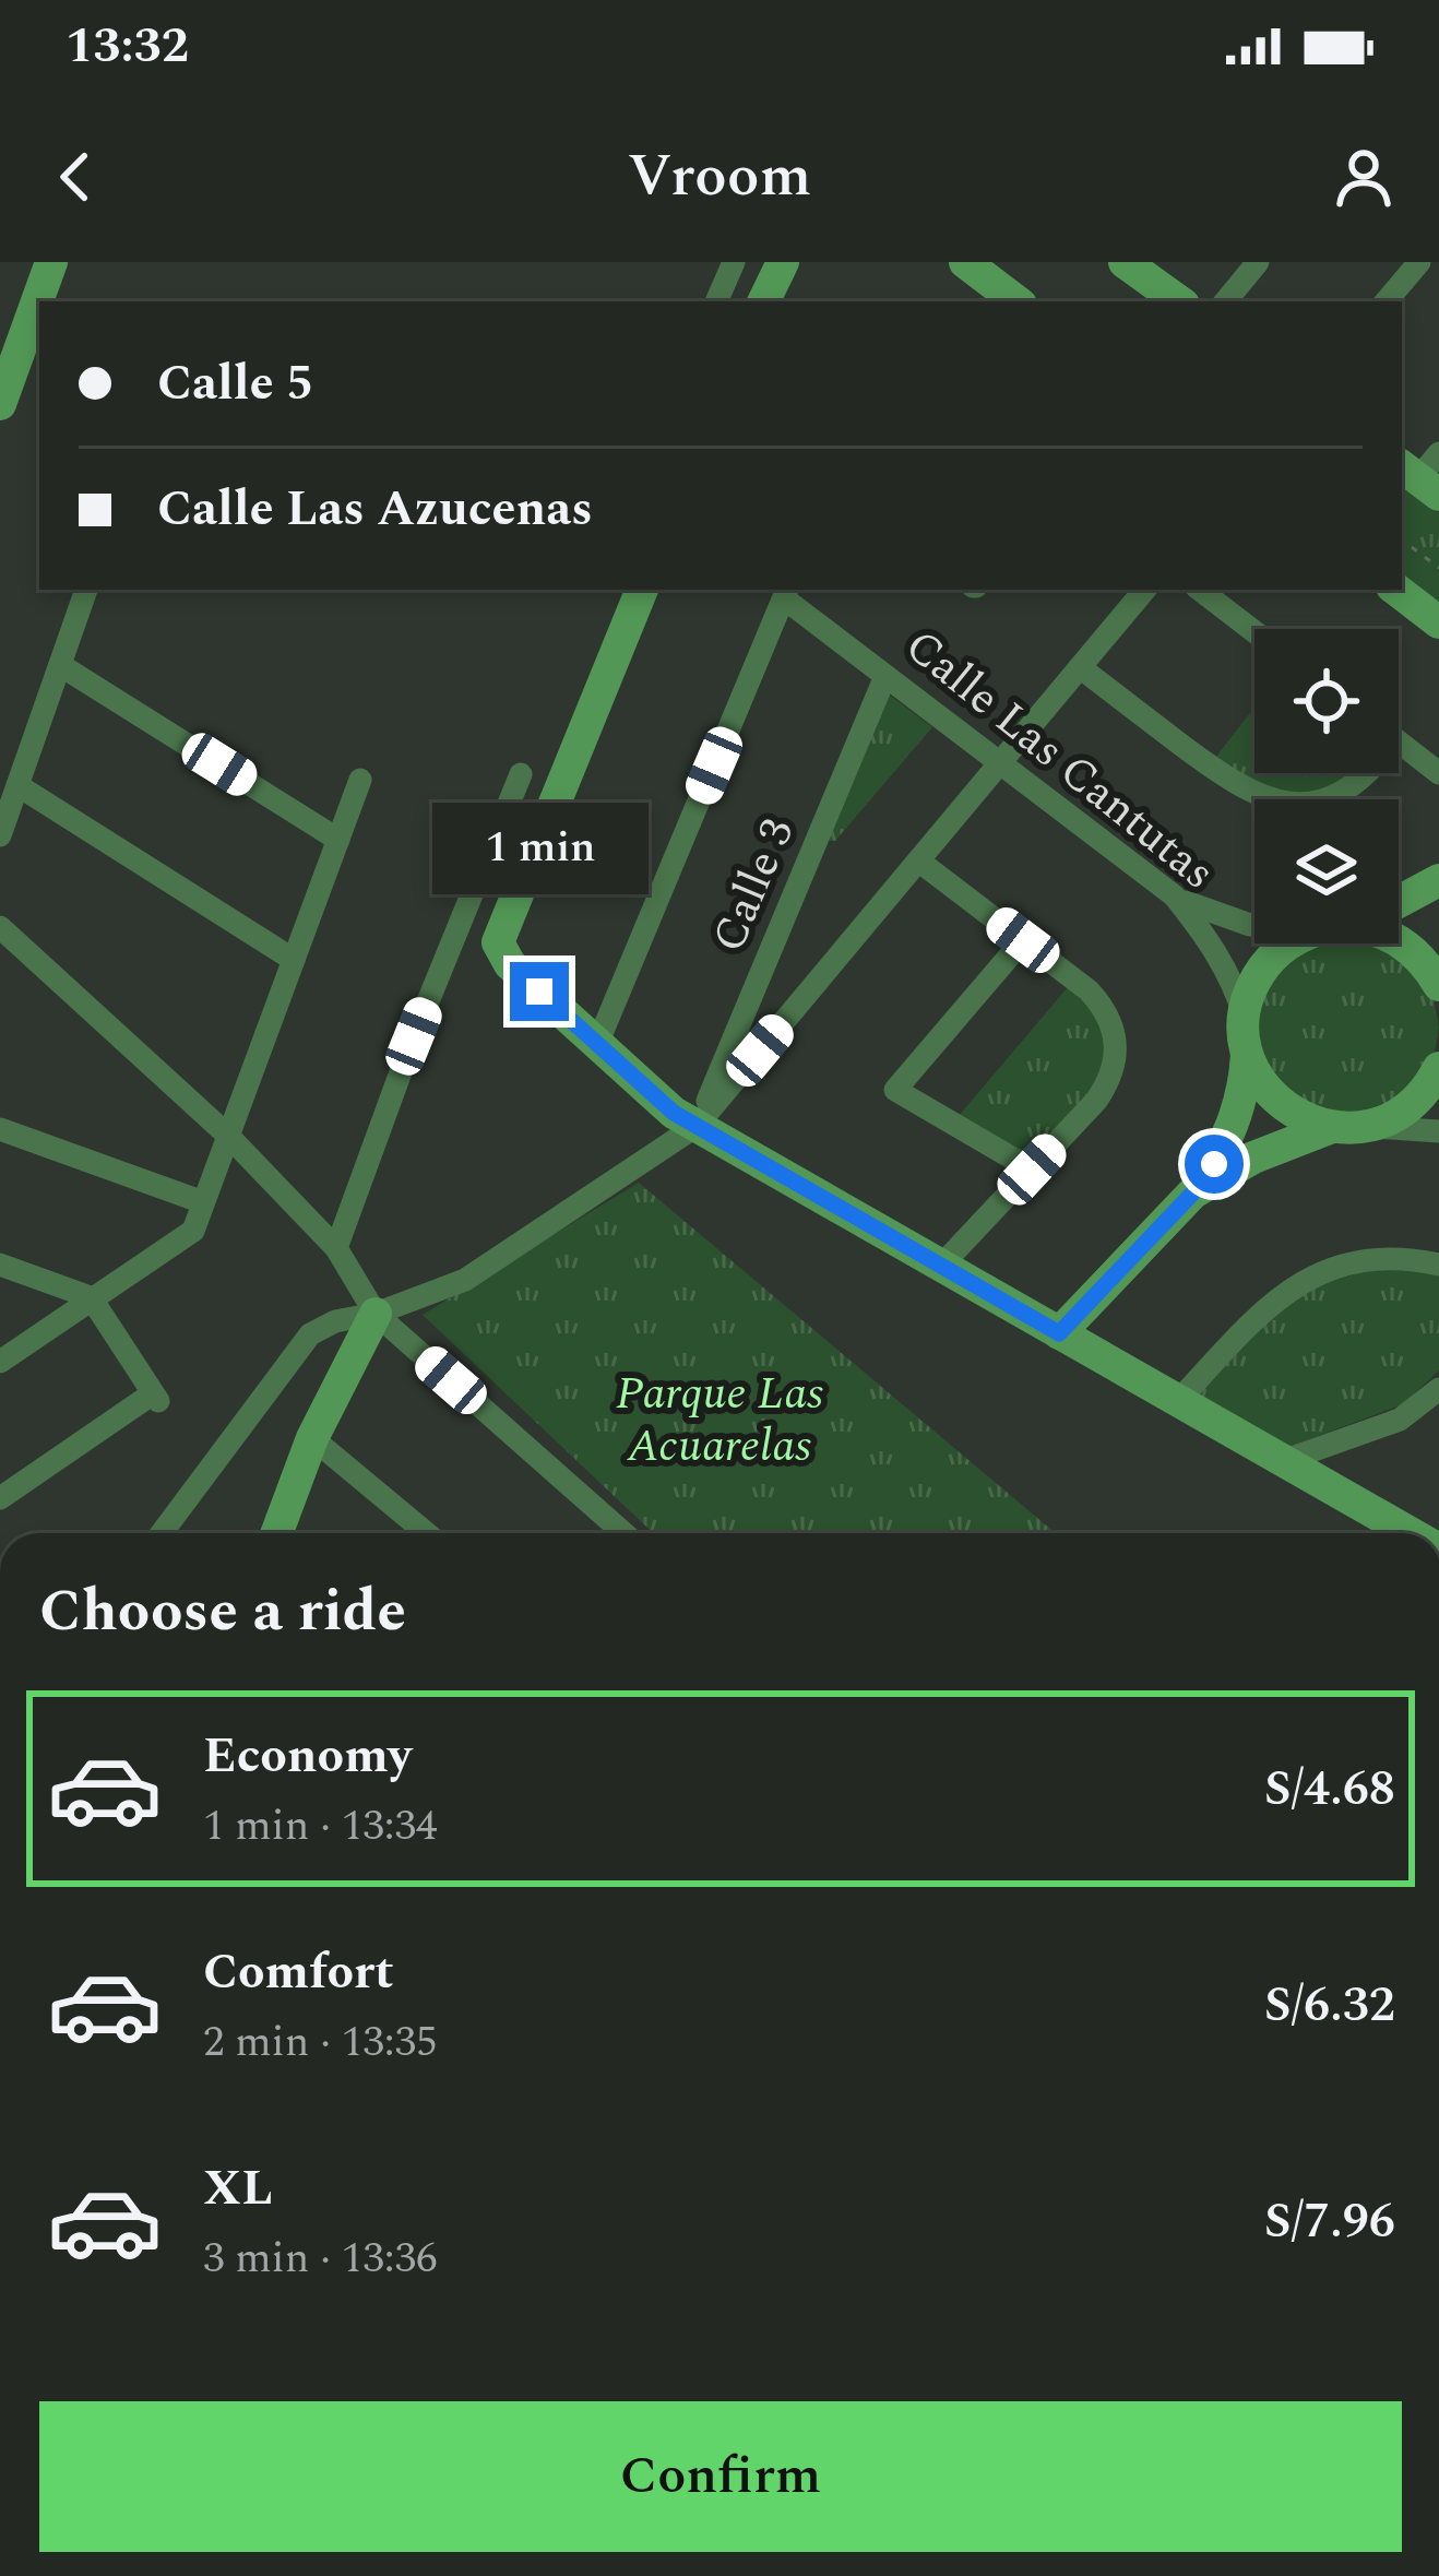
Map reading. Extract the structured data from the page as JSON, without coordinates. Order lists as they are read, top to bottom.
{
  "streets": {
    "street": ["Calle Las Cantutas", "Calle 3"]
  },
  "crossings": [
    ["Calle Las Cantutas", "Calle 3"]
  ],
  "parks": ["Parque Las Acuarelas"],
  "page": {
    "status": "13:32",
    "header": "Vroom",
    "banner": ["Calle 5", "Calle Las Azucenas"],
    "bubble": "1 min",
    "heading": "Choose a ride",
    "list": [
      {
        "name": "Economy",
        "note": "1 min · 13:34",
        "value": "S/4.68"
      },
      {
        "name": "Comfort",
        "note": "2 min · 13:35",
        "value": "S/6.32"
      },
      {
        "name": "XL",
        "note": "3 min · 13:36",
        "value": "S/7.96"
      }
    ],
    "buttons": "Confirm"
  }
}
